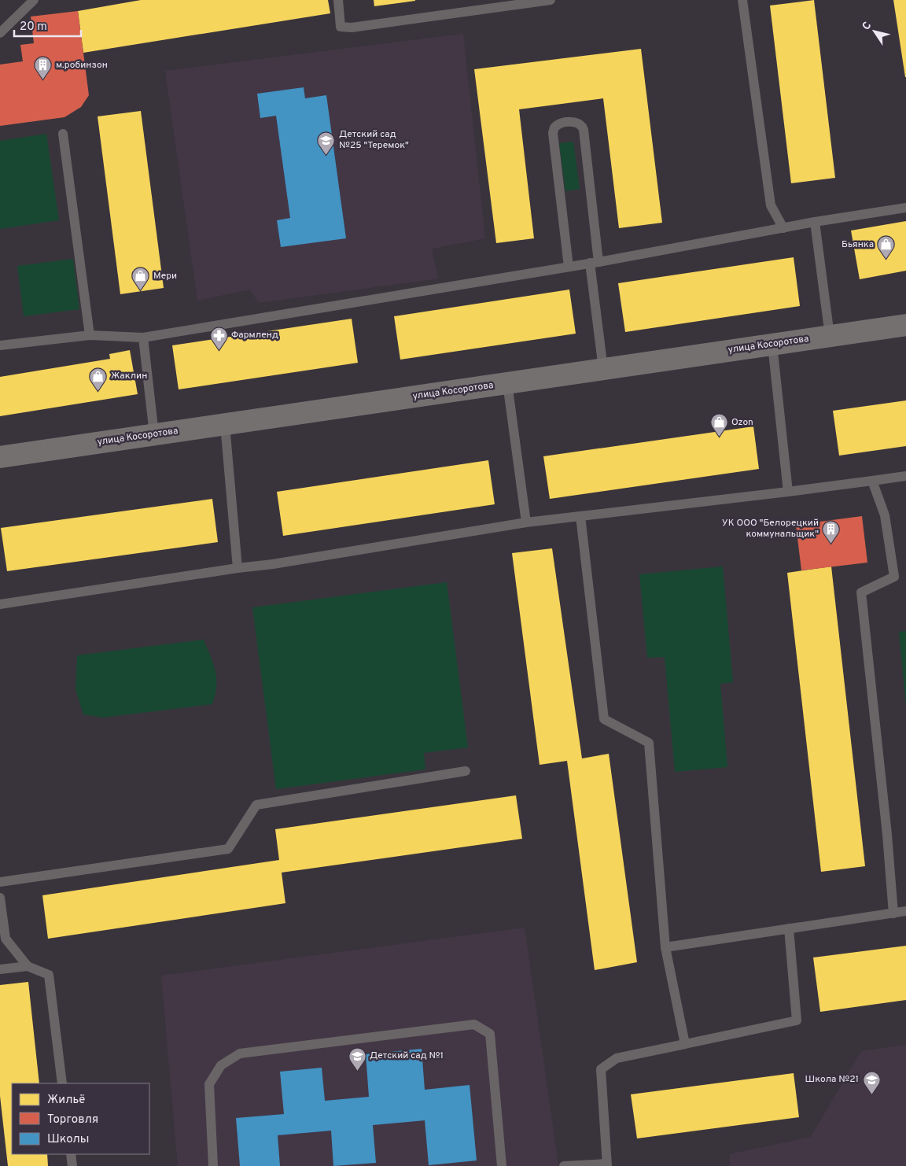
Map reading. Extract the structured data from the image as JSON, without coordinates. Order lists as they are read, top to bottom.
{
  "streets": {
    "street": ["улица Косоротова"]
  },
  "places": {
    "building": ["м.робинзон", "УК ООО \"Белорецкий коммунальщик\""],
    "school or university": ["Детский сад №25 \"Теремок\"", "Детский сад №1", "Школа №21"],
    "shop": [
      "Бьянка",
      "Мери",
      "Жаклин",
      "Ozon"
    ],
    "pharmacy": ["Фармленд"]
  },
  "legend": ["Жильё", "Торговля", "Школы"],
  "scale_bar": "20 m",
  "north": "top left"
}
